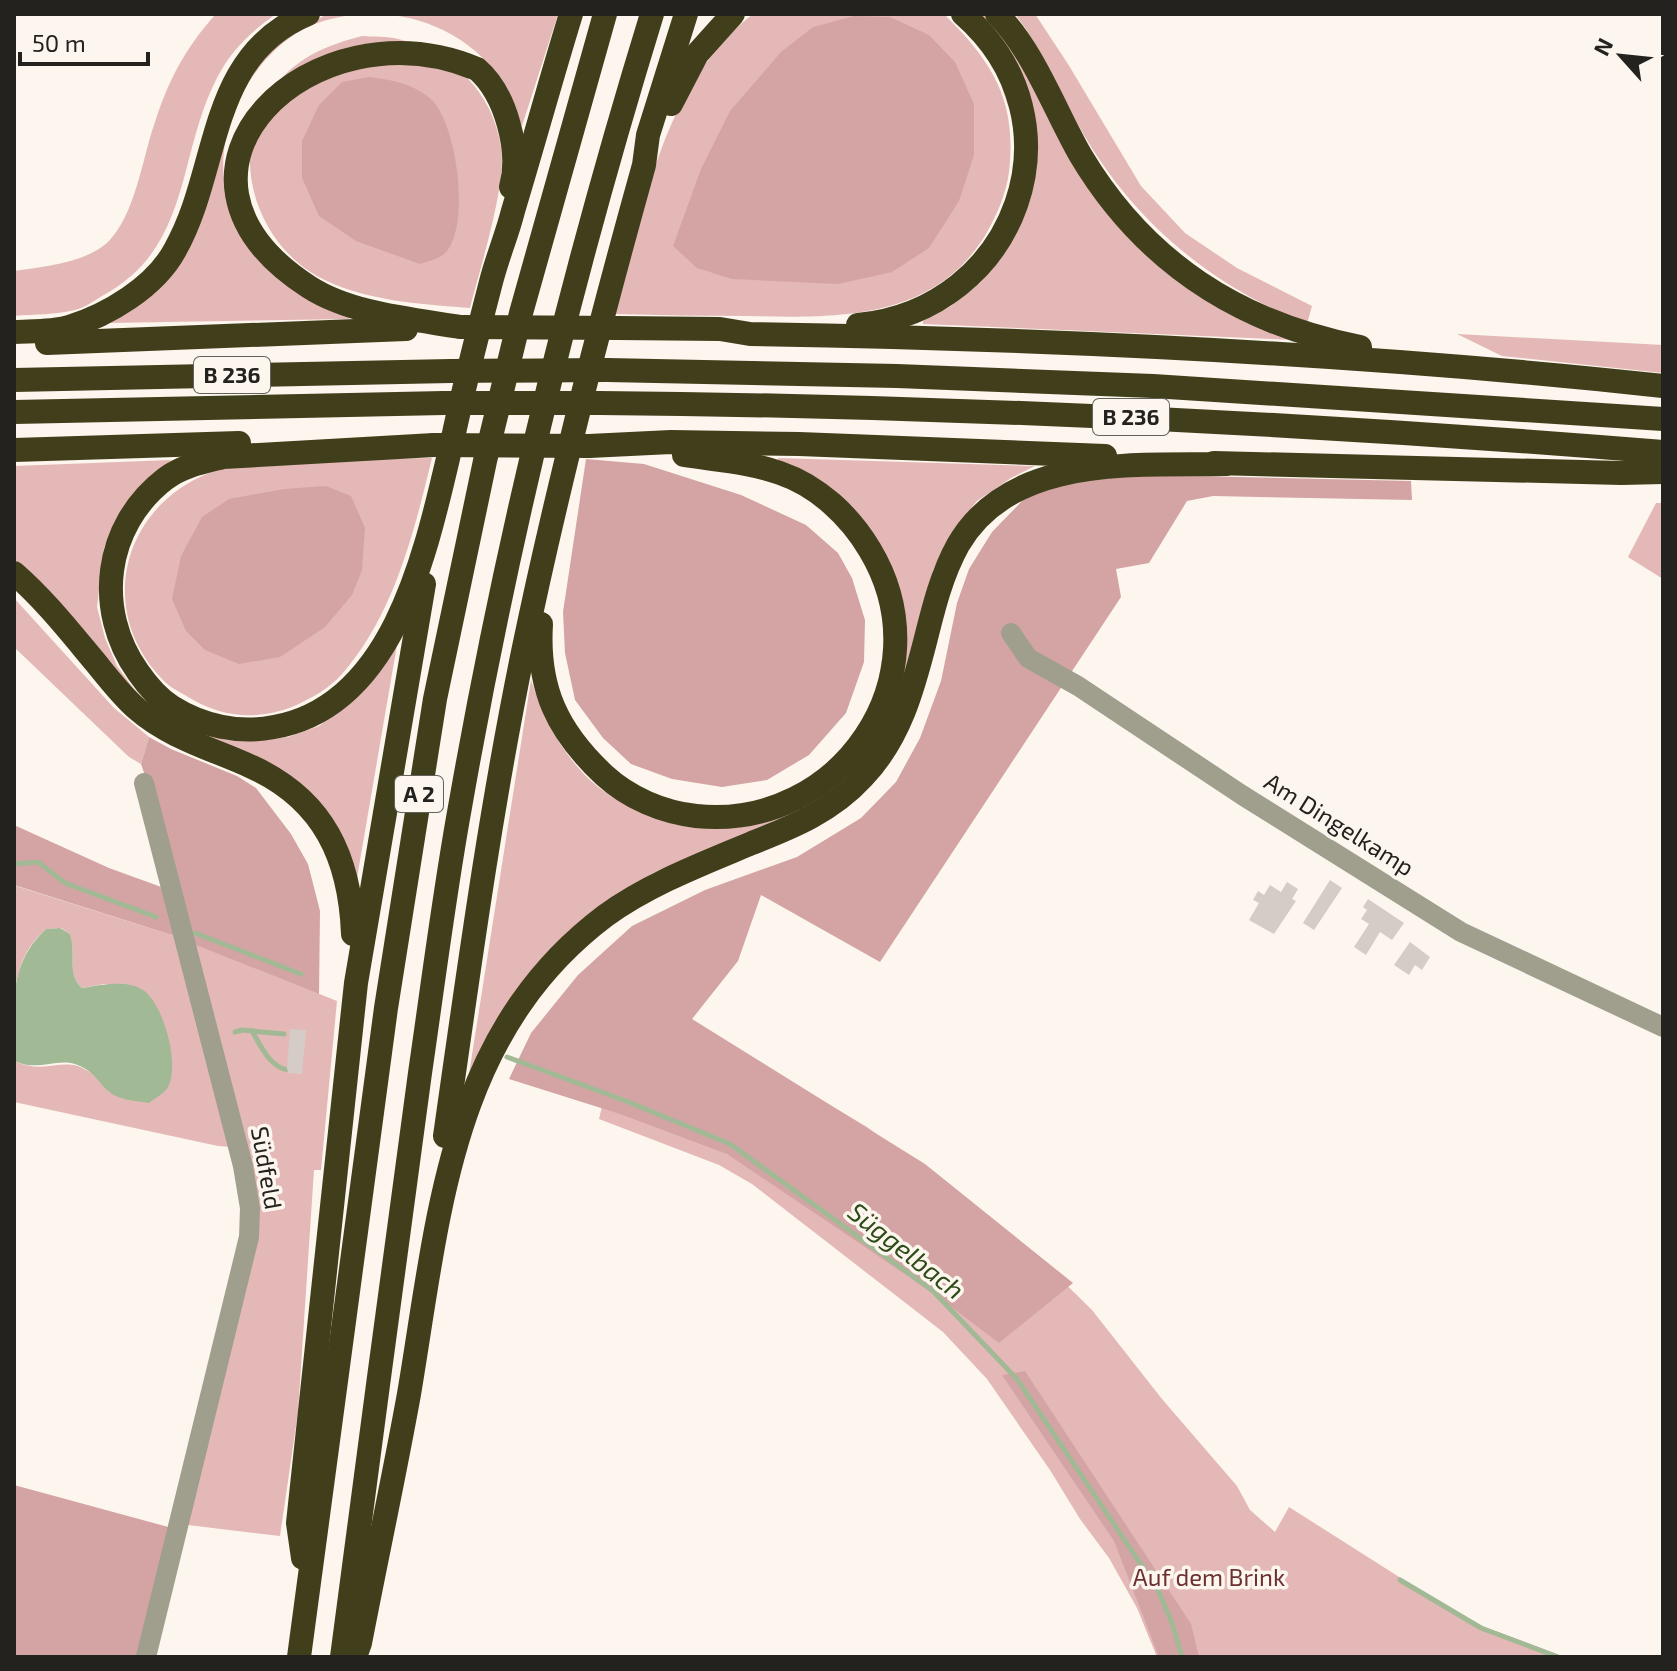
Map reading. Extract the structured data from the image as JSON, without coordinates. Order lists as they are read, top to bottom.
{
  "streets": {
    "highway": ["B 236", "A 2"],
    "street": ["Am Dingelkamp", "Südfeld"]
  },
  "water": ["Süggelbach"],
  "parks": ["Auf dem Brink"],
  "scale_bar": "50 m",
  "north": "top left"
}
